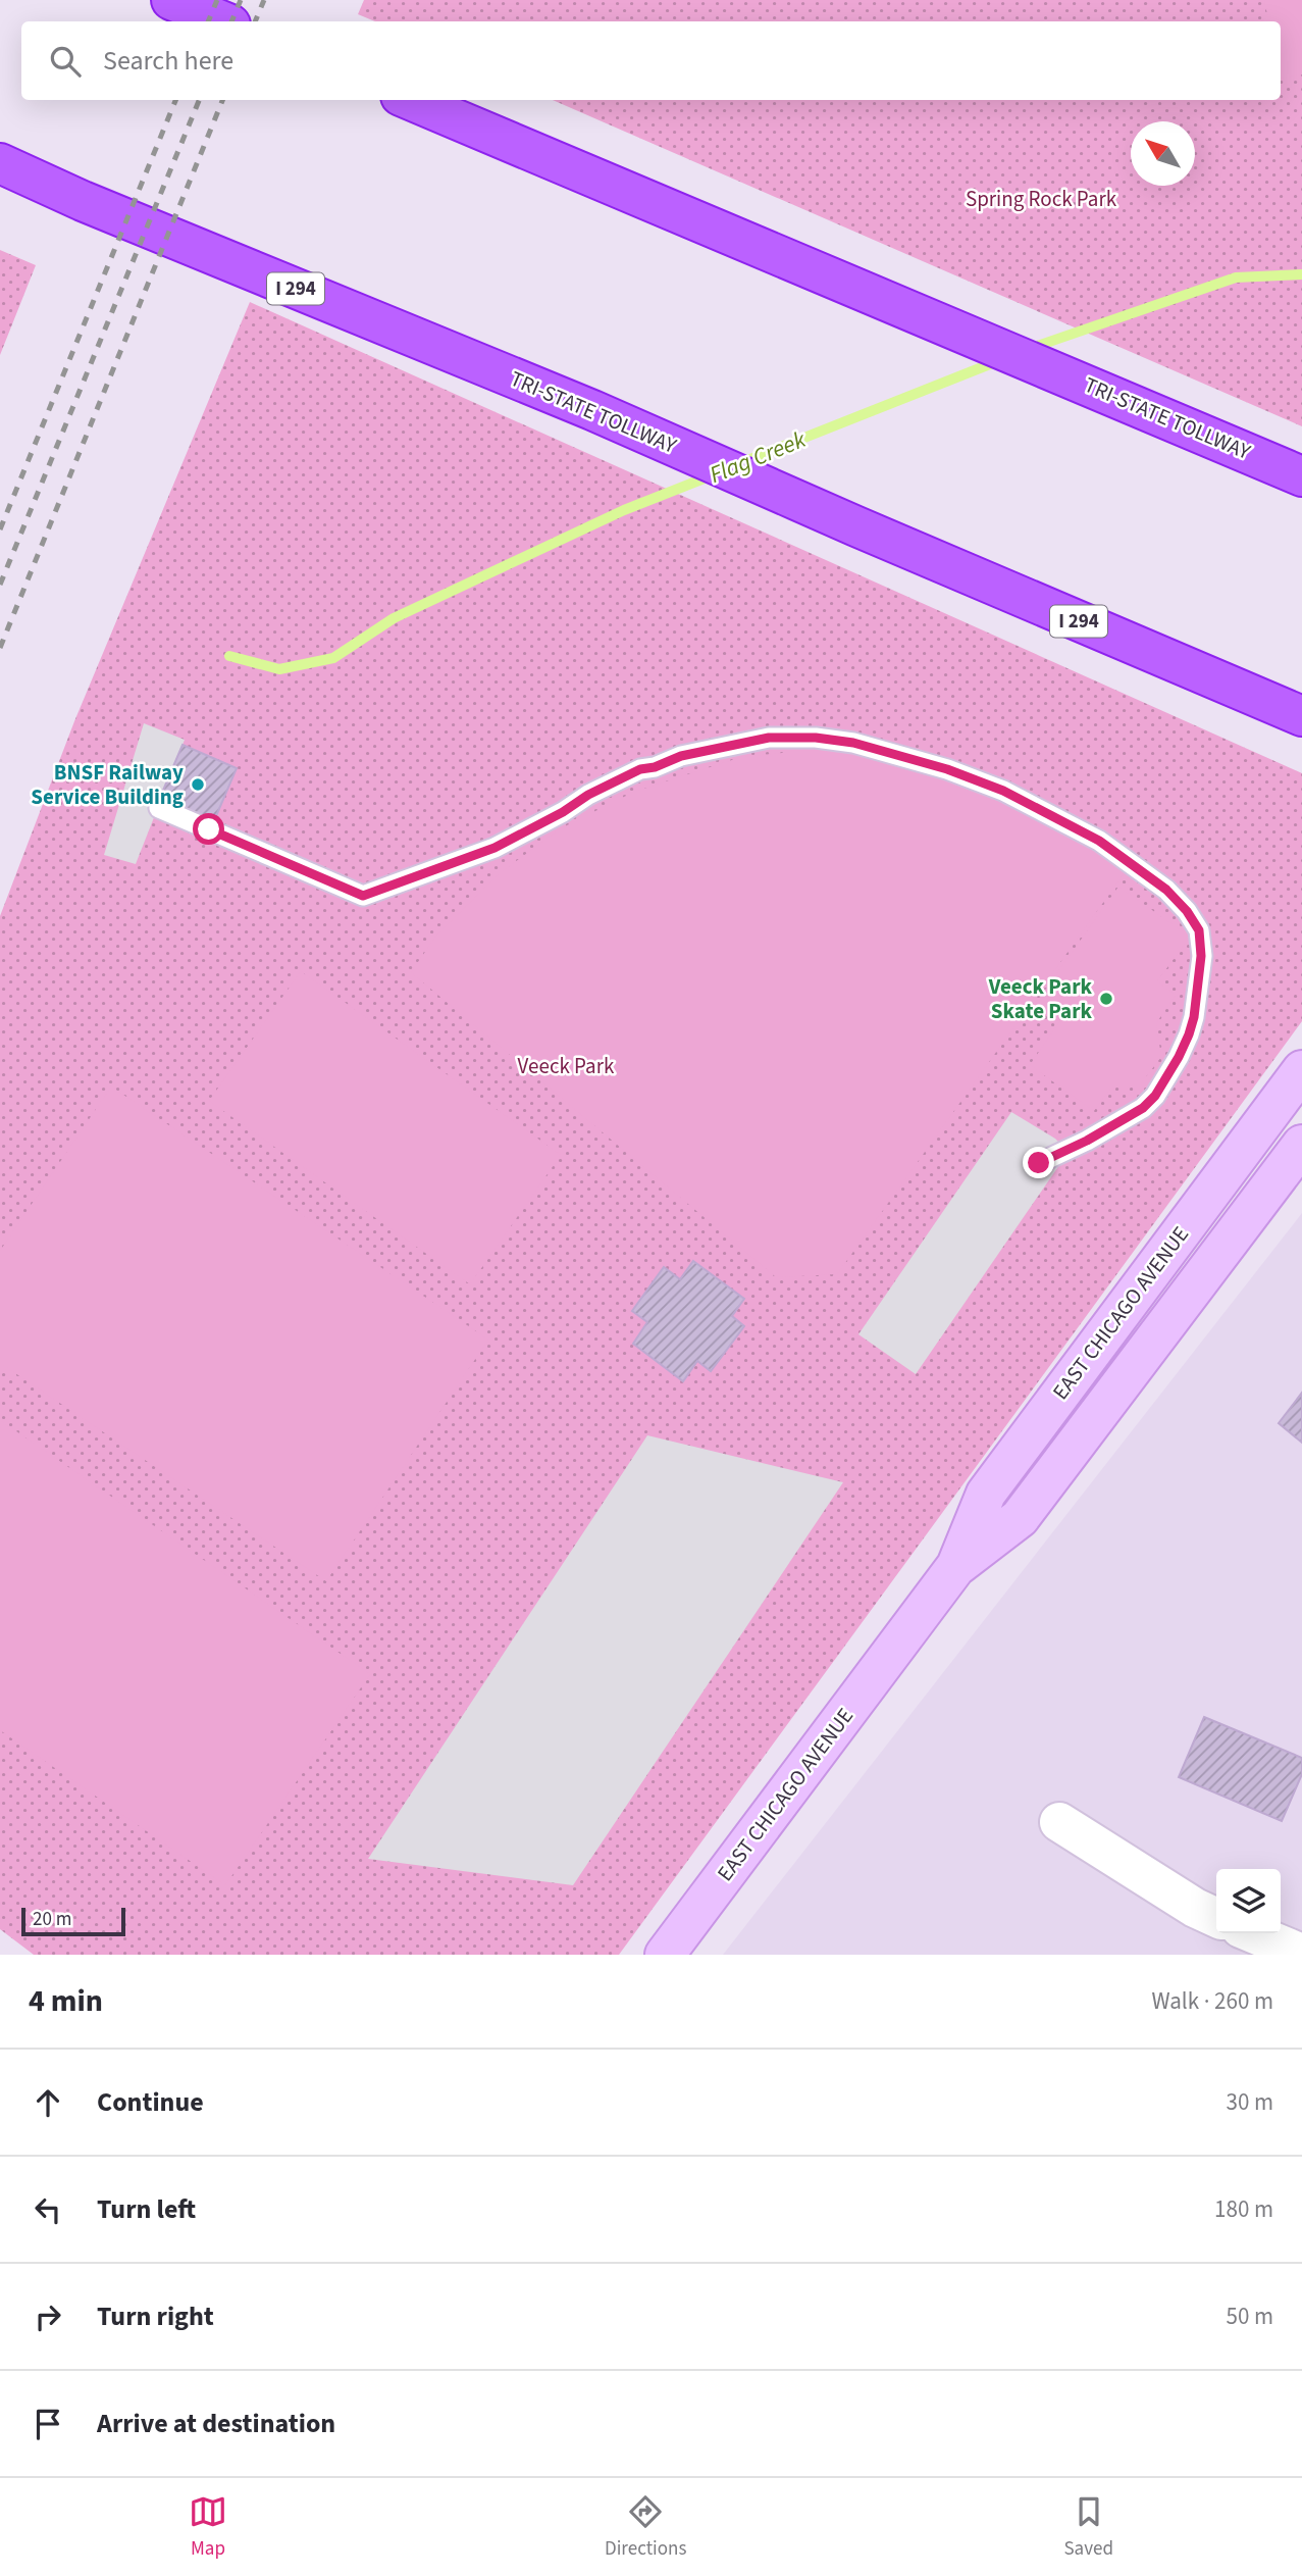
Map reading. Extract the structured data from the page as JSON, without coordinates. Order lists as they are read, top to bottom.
{
  "streets": {
    "highway": ["I 294", "TRI-STATE TOLLWAY"],
    "main road": ["EAST CHICAGO AVENUE"]
  },
  "water": ["Flag Creek"],
  "parks": ["Spring Rock Park", "Veeck Park"],
  "places": ["BNSF Railway Service Building", "Veeck Park Skate Park"],
  "scale_bar": "20 m",
  "north": "top left",
  "page": {
    "search": "Search here",
    "scale": "20 m",
    "heading": ["4 min", "Walk · 260 m"],
    "list": [
      ["Continue", "30 m"],
      ["Turn left", "180 m"],
      ["Turn right", "50 m"],
      "Arrive at destination"
    ],
    "nav": ["Map", "Directions", "Saved"]
  }
}
